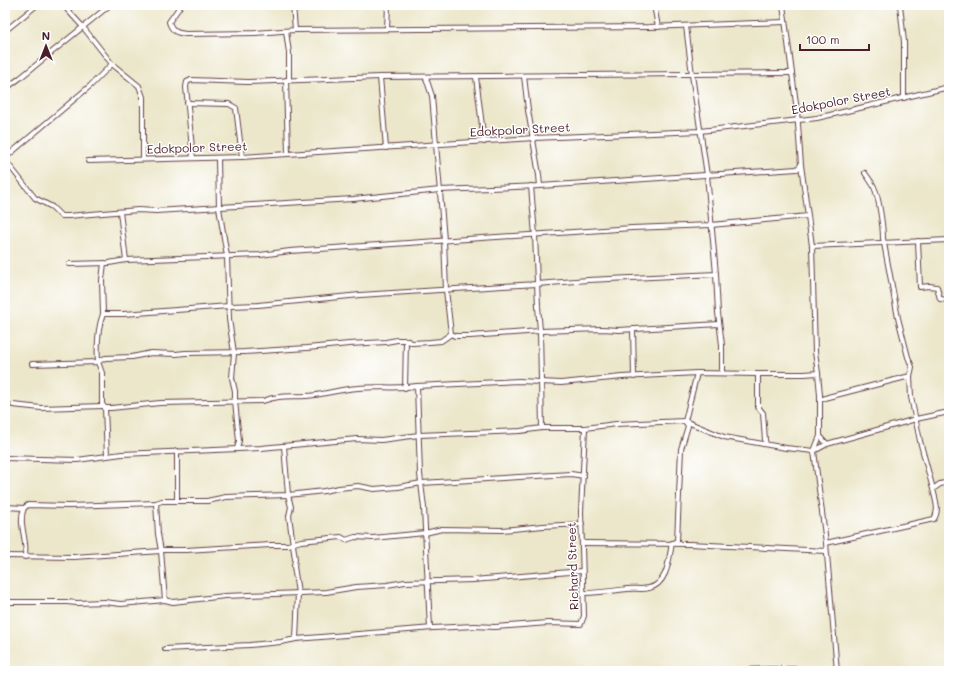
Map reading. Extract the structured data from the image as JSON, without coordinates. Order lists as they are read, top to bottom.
{
  "streets": {
    "street": ["Edokpolor Street", "Richard Street"]
  },
  "scale_bar": "100 m",
  "north": "top"
}
